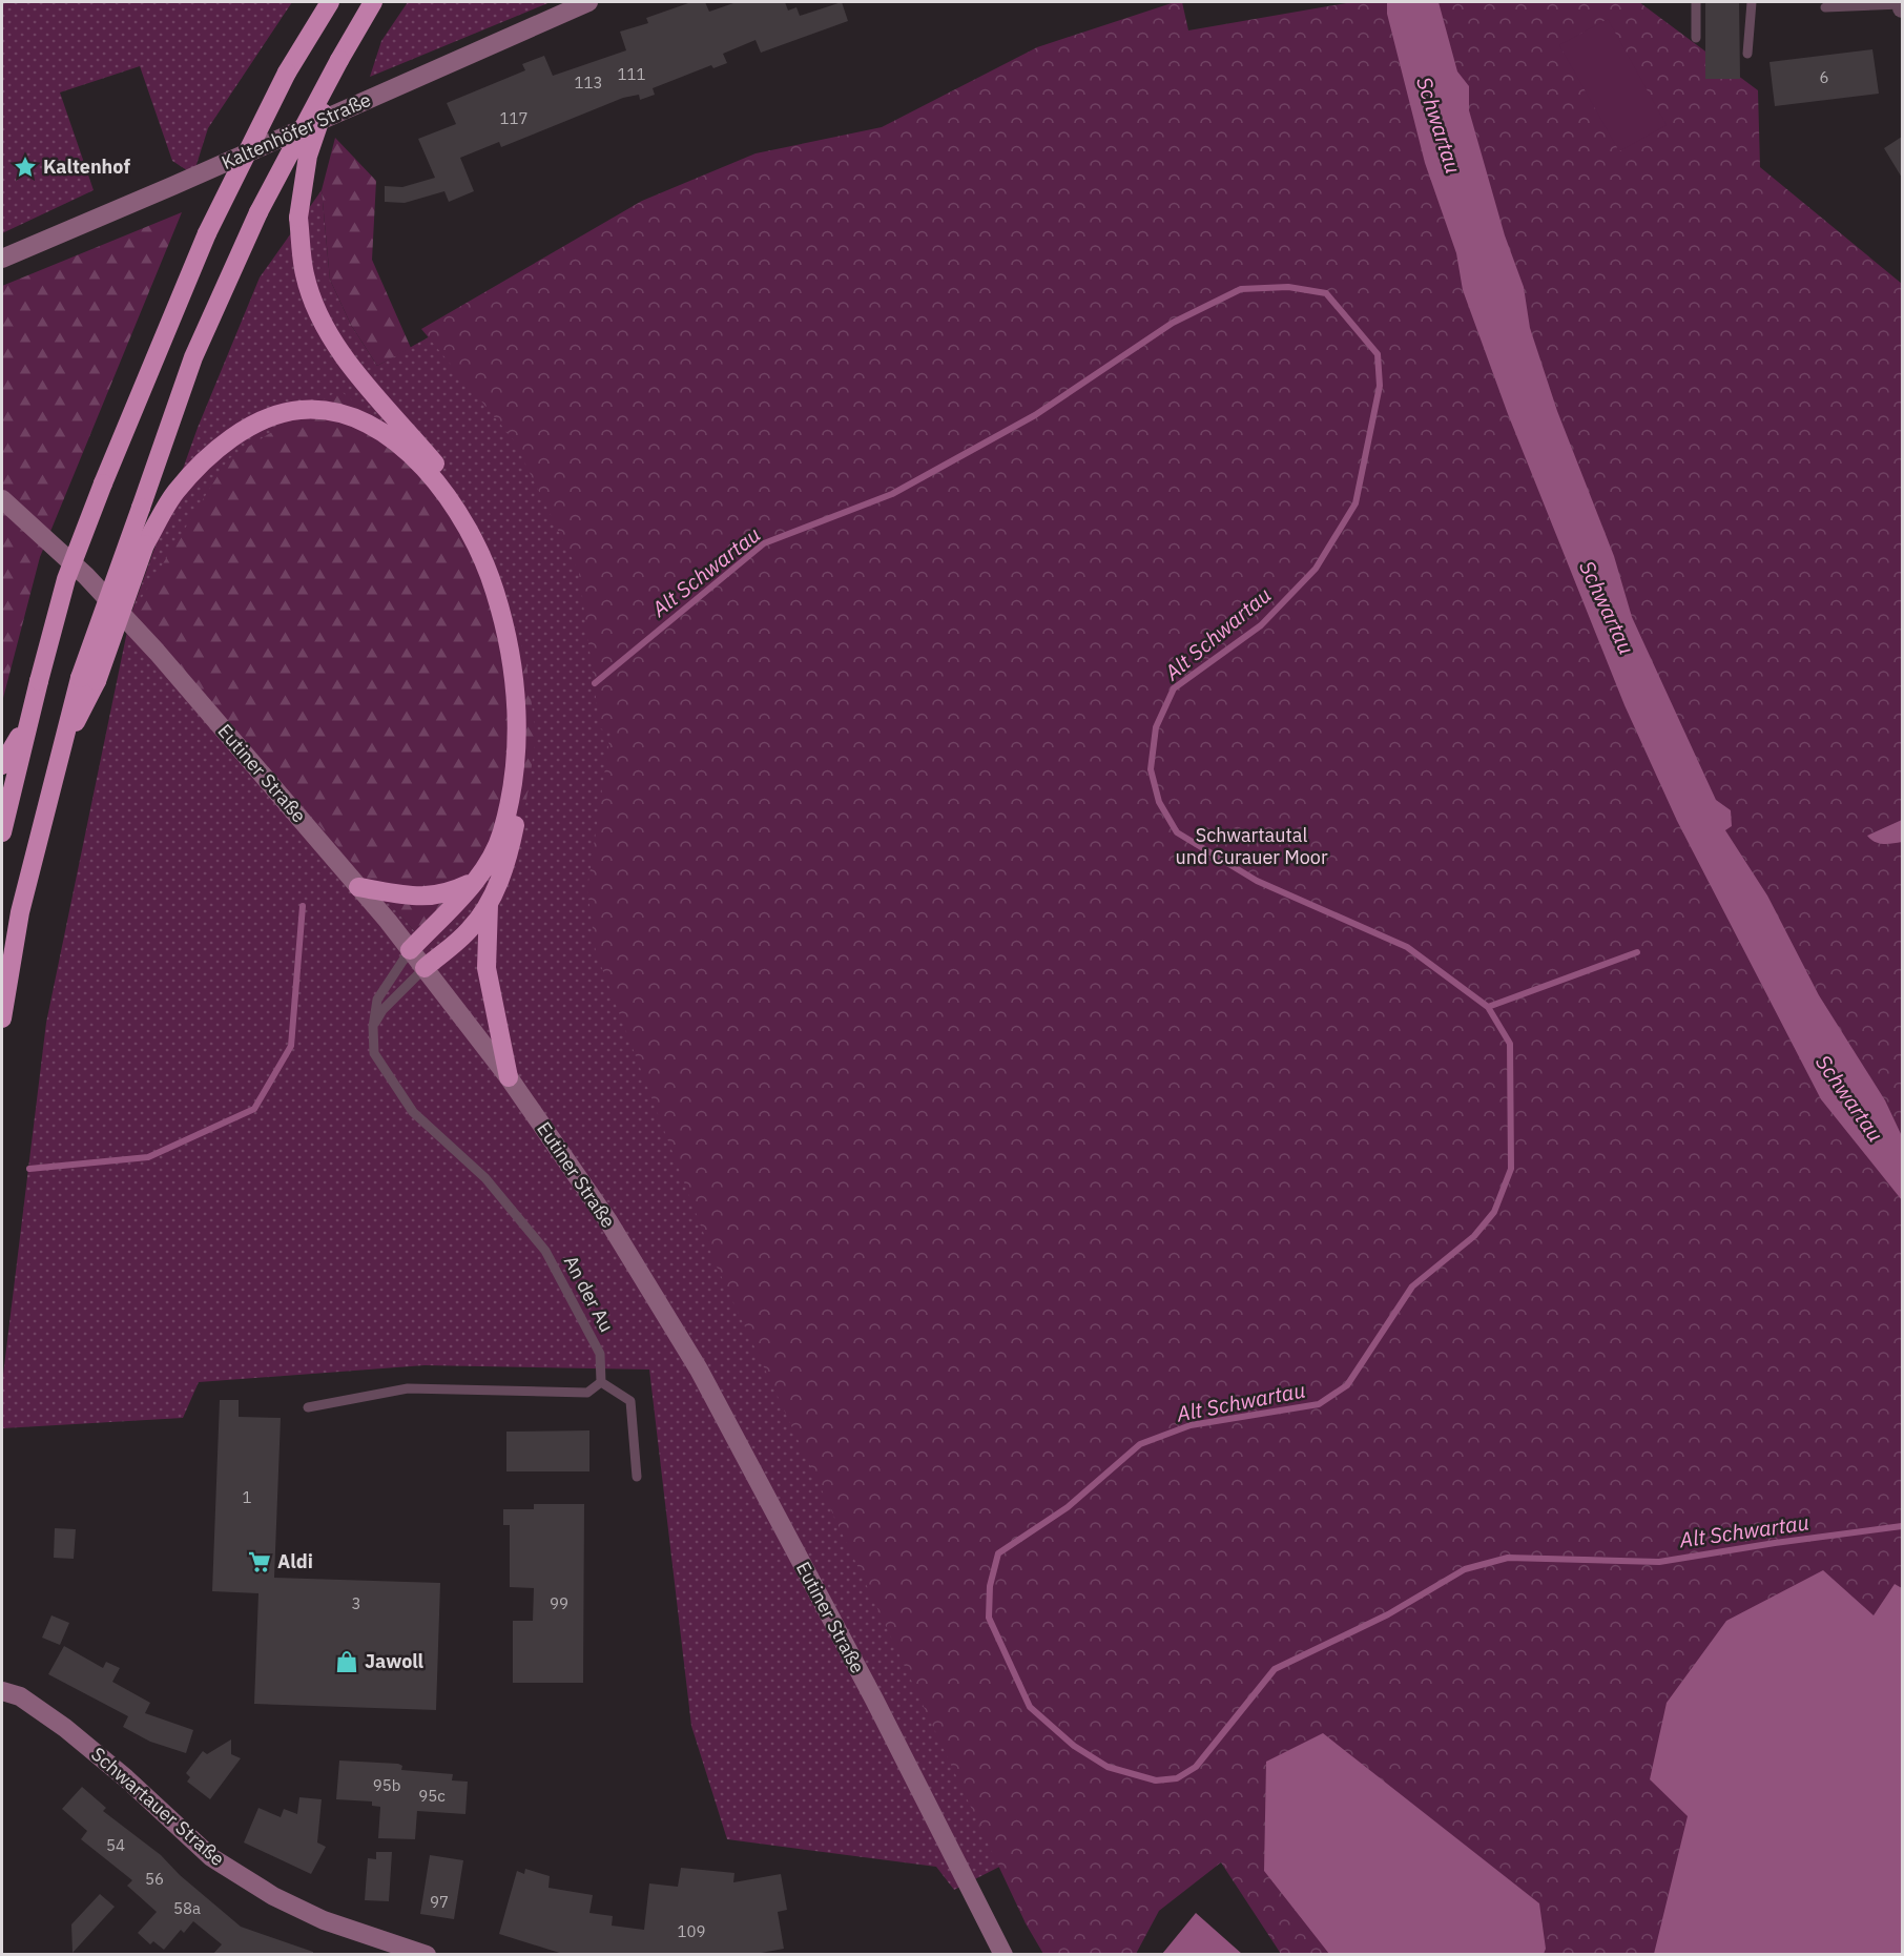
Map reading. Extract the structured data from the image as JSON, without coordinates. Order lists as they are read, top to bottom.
{
  "streets": {
    "main road": ["Kaltenhöfer Straße", "Eutiner Straße", "Schwartauer Straße"],
    "lane": ["An der Au"]
  },
  "crossings": [
    ["Eutiner Straße", "An der Au"]
  ],
  "water": ["Schwartau", "Alt Schwartau"],
  "parks": ["Schwartautal und Curauer Moor"],
  "places": {
    "place": ["Kaltenhof"],
    "supermarket": ["Aldi"],
    "shop": ["Jawoll"]
  },
  "house_numbers": [
    "111",
    "6",
    "113",
    "117",
    "1",
    "3",
    "99",
    "95b",
    "95c",
    "54",
    "56",
    "97",
    "58a",
    "109"
  ]
}
